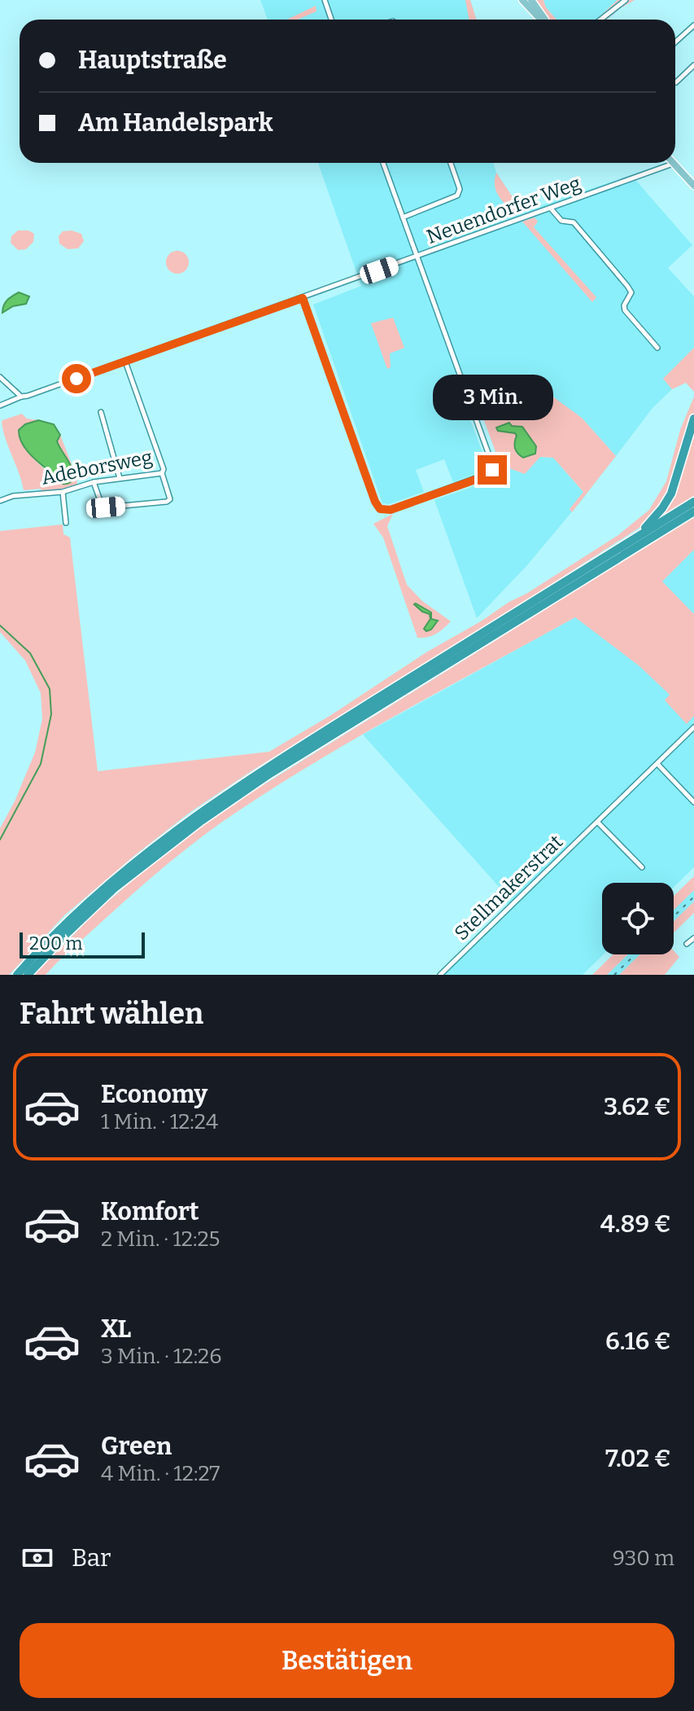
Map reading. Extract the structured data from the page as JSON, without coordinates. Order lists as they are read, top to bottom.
{
  "streets": {
    "street": ["Neuendorfer Weg", "Adeborsweg", "Stellmakerstrat"]
  },
  "crossings": [
    ["Neuendorfer Weg", "Adeborsweg"]
  ],
  "scale_bar": "200 m",
  "page": {
    "banner": ["Hauptstraße", "Am Handelspark"],
    "bubble": "3 Min.",
    "scale": "200 m",
    "heading": "Fahrt wählen",
    "list": [
      {
        "name": "Economy",
        "note": "1 Min. · 12:24",
        "value": "3.62 €"
      },
      {
        "name": "Komfort",
        "note": "2 Min. · 12:25",
        "value": "4.89 €"
      },
      {
        "name": "XL",
        "note": "3 Min. · 12:26",
        "value": "6.16 €"
      },
      {
        "name": "Green",
        "note": "4 Min. · 12:27",
        "value": "7.02 €"
      }
    ],
    "pay": ["Bar", "930 m"],
    "buttons": "Bestätigen"
  }
}
